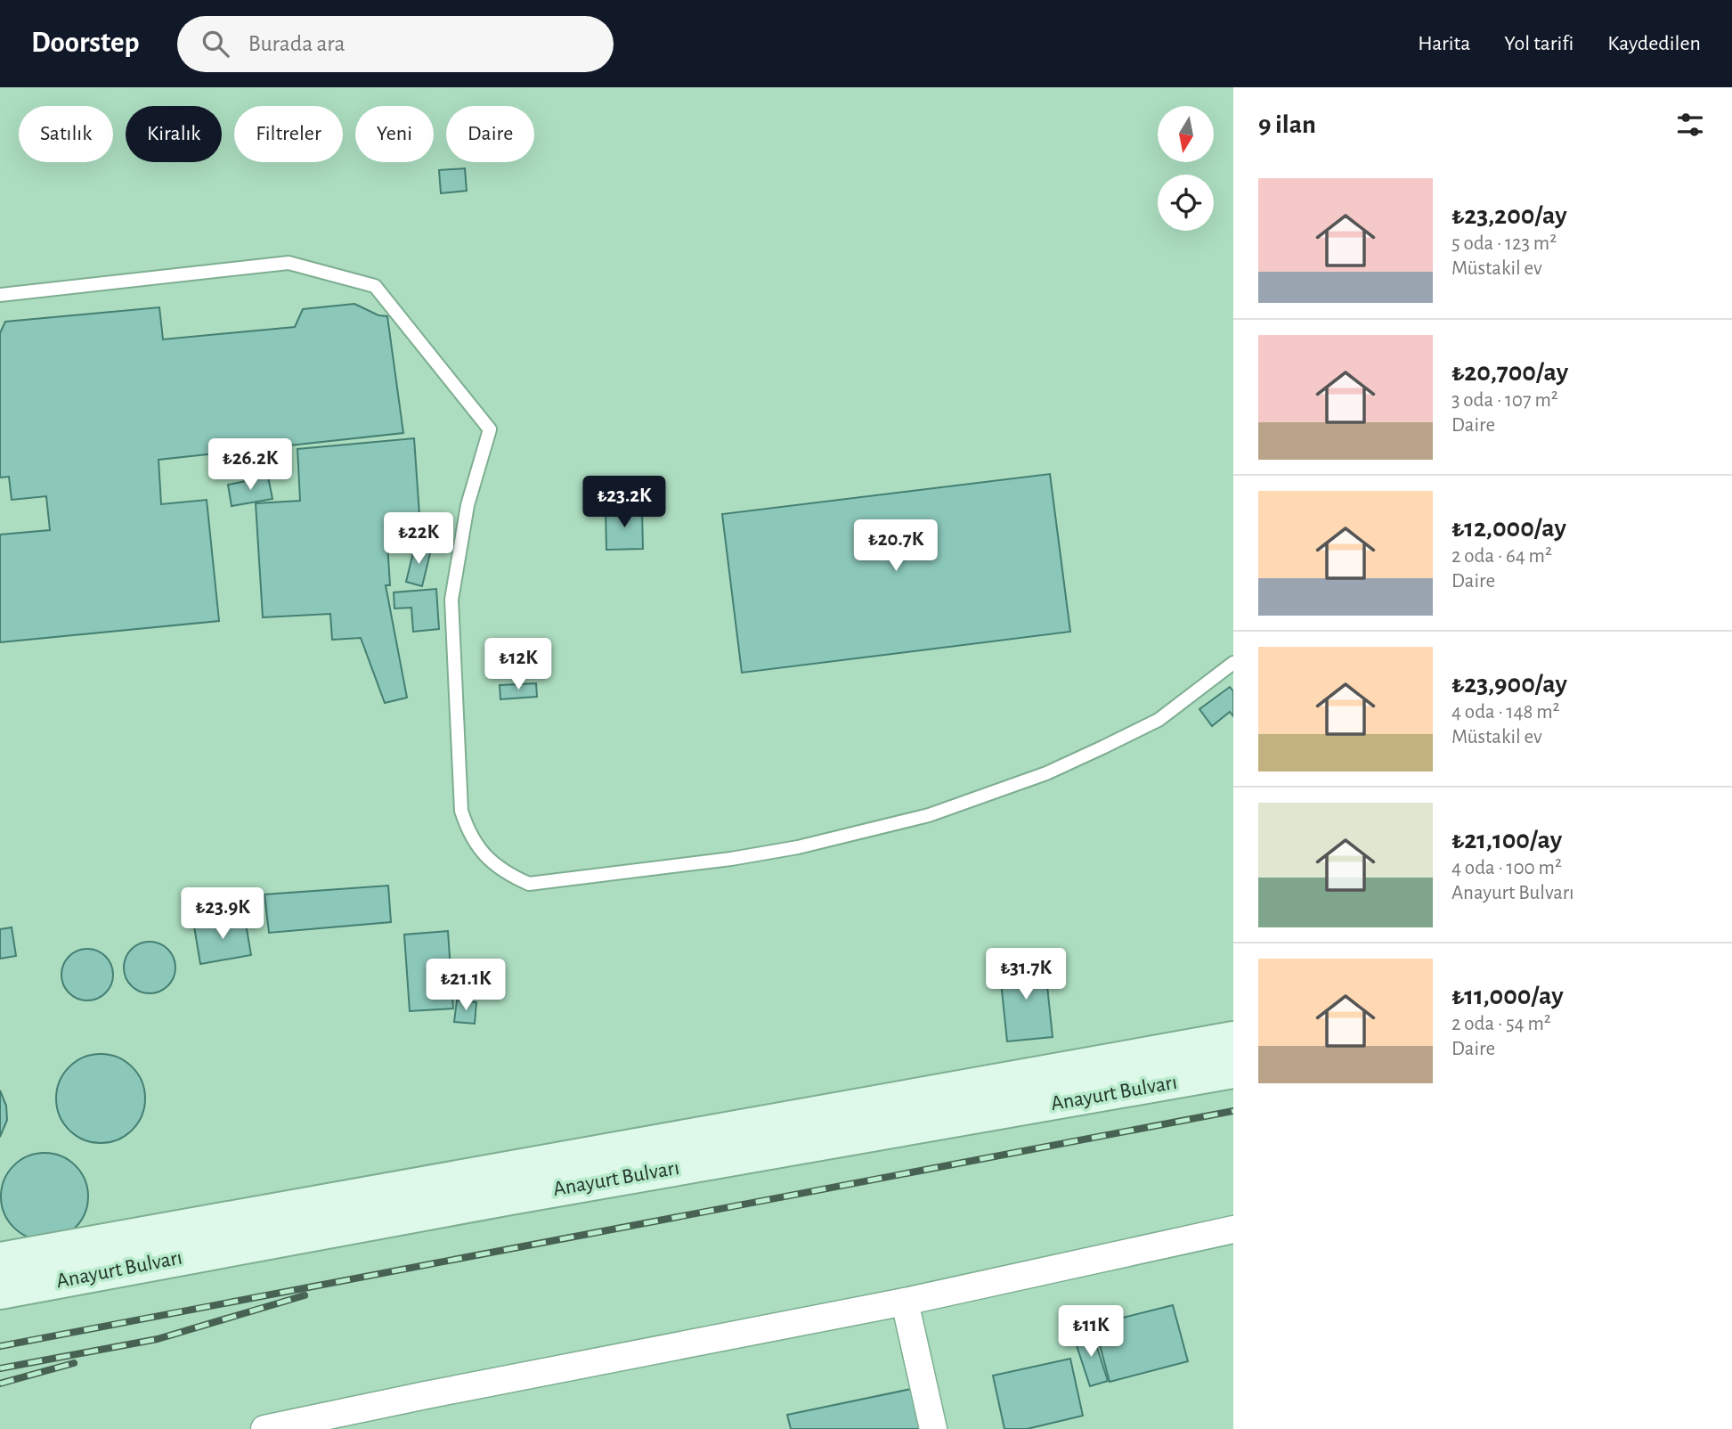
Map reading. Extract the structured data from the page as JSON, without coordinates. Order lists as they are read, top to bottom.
{
  "streets": {
    "main road": ["Anayurt Bulvarı"]
  },
  "north": "bottom",
  "page": {
    "header": "Doorstep",
    "search": "Burada ara",
    "nav": ["Harita", "Yol tarifi", "Kaydedilen"],
    "heading": "9 ilan",
    "chip": [
      "Satılık",
      "Kiralık",
      "Filtreler",
      "Yeni",
      "Daire"
    ],
    "list": [
      {
        "name": "₺23,200/ay",
        "note": "5 oda · 123 m² · Müstakil ev"
      },
      {
        "name": "₺20,700/ay",
        "note": "3 oda · 107 m² · Daire"
      },
      {
        "name": "₺12,000/ay",
        "note": "2 oda · 64 m² · Daire"
      },
      {
        "name": "₺23,900/ay",
        "note": "4 oda · 148 m² · Müstakil ev"
      },
      {
        "name": "₺21,100/ay",
        "note": "4 oda · 100 m² · Anayurt Bulvarı"
      },
      {
        "name": "₺11,000/ay",
        "note": "2 oda · 54 m² · Daire"
      }
    ],
    "price": [
      "₺26.2K",
      "₺23.2K",
      "₺22K",
      "₺20.7K",
      "₺12K",
      "₺23.9K",
      "₺31.7K",
      "₺21.1K",
      "₺11K"
    ]
  }
}
